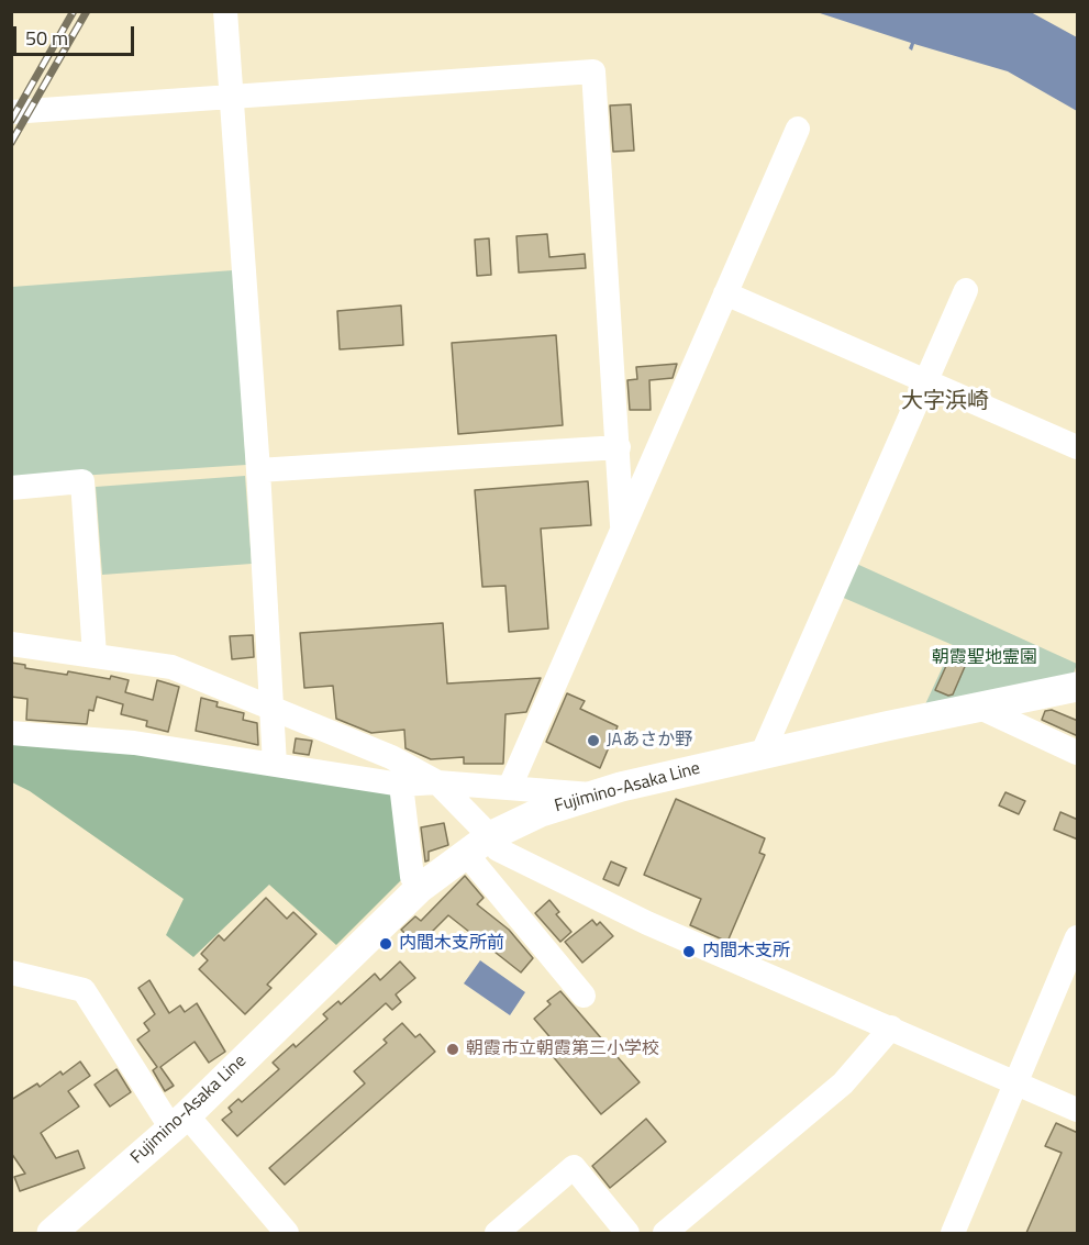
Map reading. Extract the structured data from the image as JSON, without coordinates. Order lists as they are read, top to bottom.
{
  "streets": {
    "main road": ["Fujimino-Asaka Line"]
  },
  "districts": ["大字浜崎"],
  "parks": ["朝霞聖地霊園"],
  "places": [
    "JAあさか野",
    "内間木支所前",
    "内間木支所",
    "朝霞市立朝霞第三小学校"
  ],
  "scale_bar": "50 m"
}
